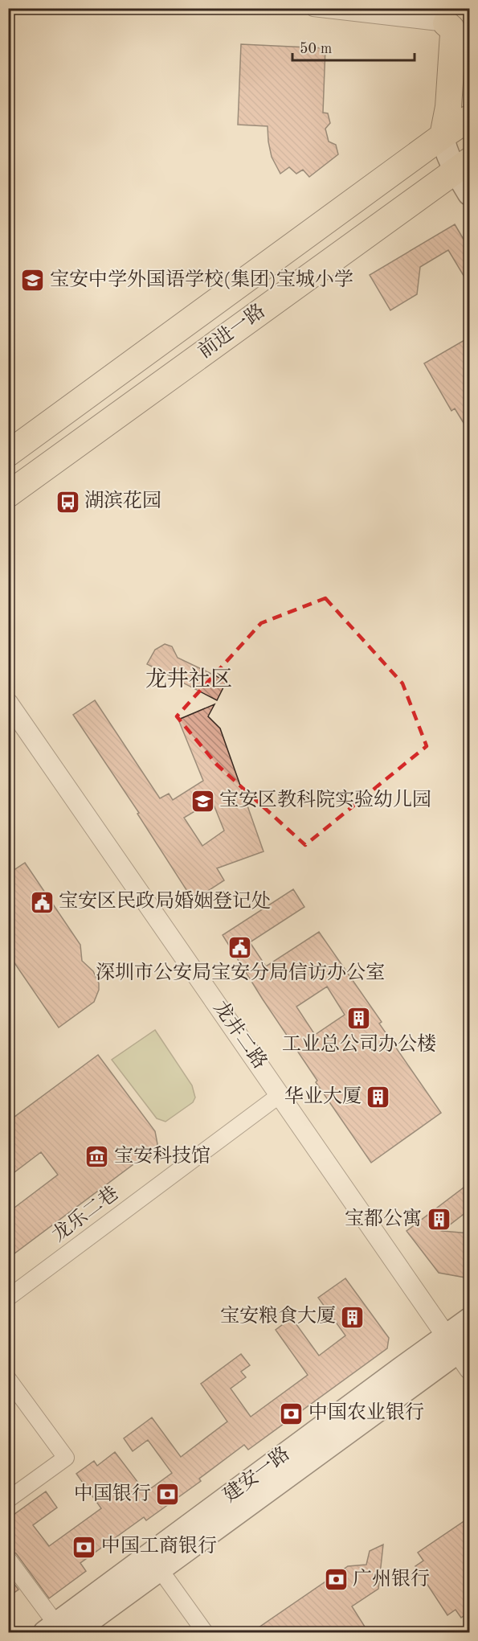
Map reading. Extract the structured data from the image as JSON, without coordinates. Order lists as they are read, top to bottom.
{
  "streets": {
    "main road": ["前进一路", "建安一路"],
    "street": ["龙井二路", "龙乐二巷"]
  },
  "crossings": [
    ["龙井二路", "龙乐二巷"],
    ["龙井二路", "建安一路"]
  ],
  "districts": ["龙井社区"],
  "places": {
    "school or university": ["宝安中学外国语学校(集团)宝城小学", "宝安区教科院实验幼儿园"],
    "bus stop": ["湖滨花园"],
    "public building": ["宝安区民政局婚姻登记处", "深圳市公安局宝安分局信访办公室"],
    "building": [
      "工业总公司办公楼",
      "华业大厦",
      "宝都公寓",
      "宝安粮食大厦"
    ],
    "museum": ["宝安科技馆"],
    "bank": [
      "中国农业银行",
      "中国银行",
      "中国工商银行",
      "广州银行"
    ]
  },
  "scale_bar": "50 m"
}
